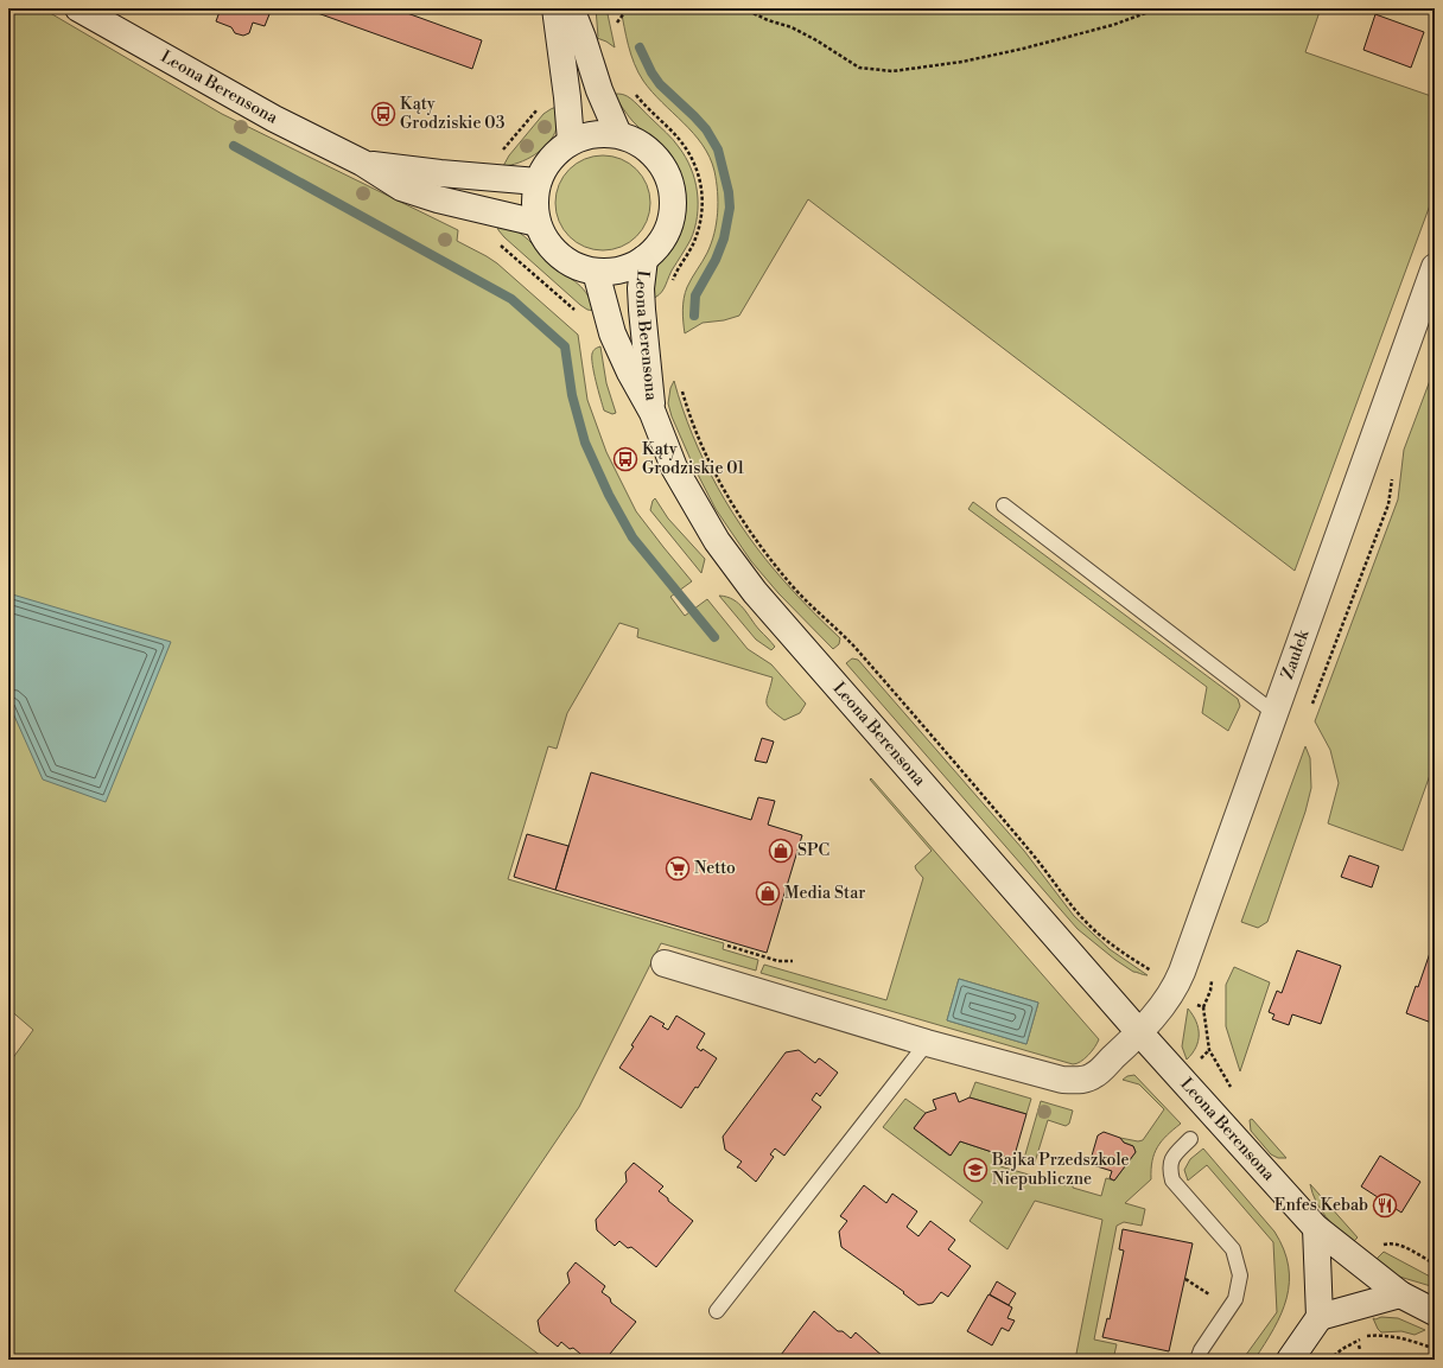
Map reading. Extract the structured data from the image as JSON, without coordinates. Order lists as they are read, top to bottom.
{
  "streets": {
    "street": ["Leona Berensona", "Zaułek"]
  },
  "crossings": [
    ["Leona Berensona", "Zaułek"]
  ],
  "places": {
    "bus stop": ["Kąty Grodziskie 03", "Kąty Grodziskie 01"],
    "shop": ["SPC", "Media Star"],
    "supermarket": ["Netto"],
    "school or university": ["Bajka Przedszkole Niepubliczne"],
    "restaurant": ["Enfes Kebab"]
  }
}
